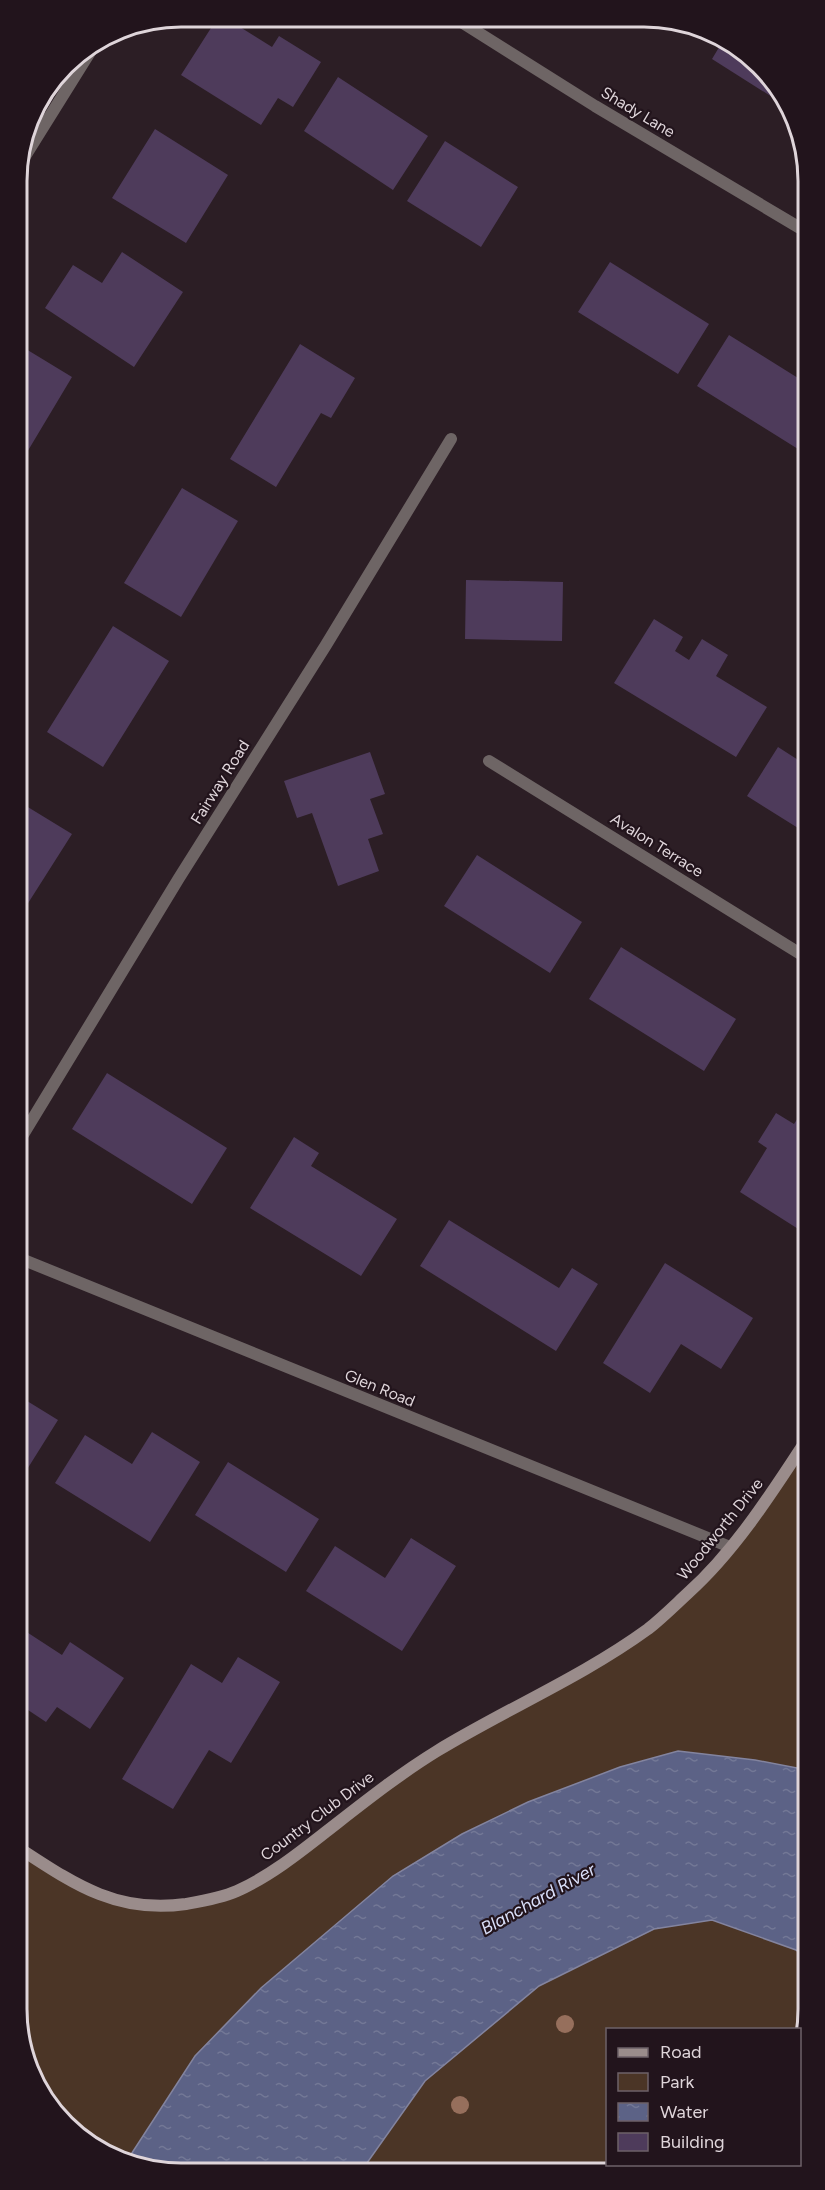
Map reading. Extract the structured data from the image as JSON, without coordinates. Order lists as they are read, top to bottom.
{
  "streets": {
    "street": [
      "Shady Lane",
      "Fairway Road",
      "Avalon Terrace",
      "Glen Road",
      "Woodworth Drive",
      "Country Club Drive"
    ]
  },
  "crossings": [
    ["Glen Road", "Woodworth Drive"],
    ["Woodworth Drive", "Country Club Drive"]
  ],
  "water": ["Blanchard River"],
  "legend": [
    "Road",
    "Park",
    "Water",
    "Building"
  ]
}
